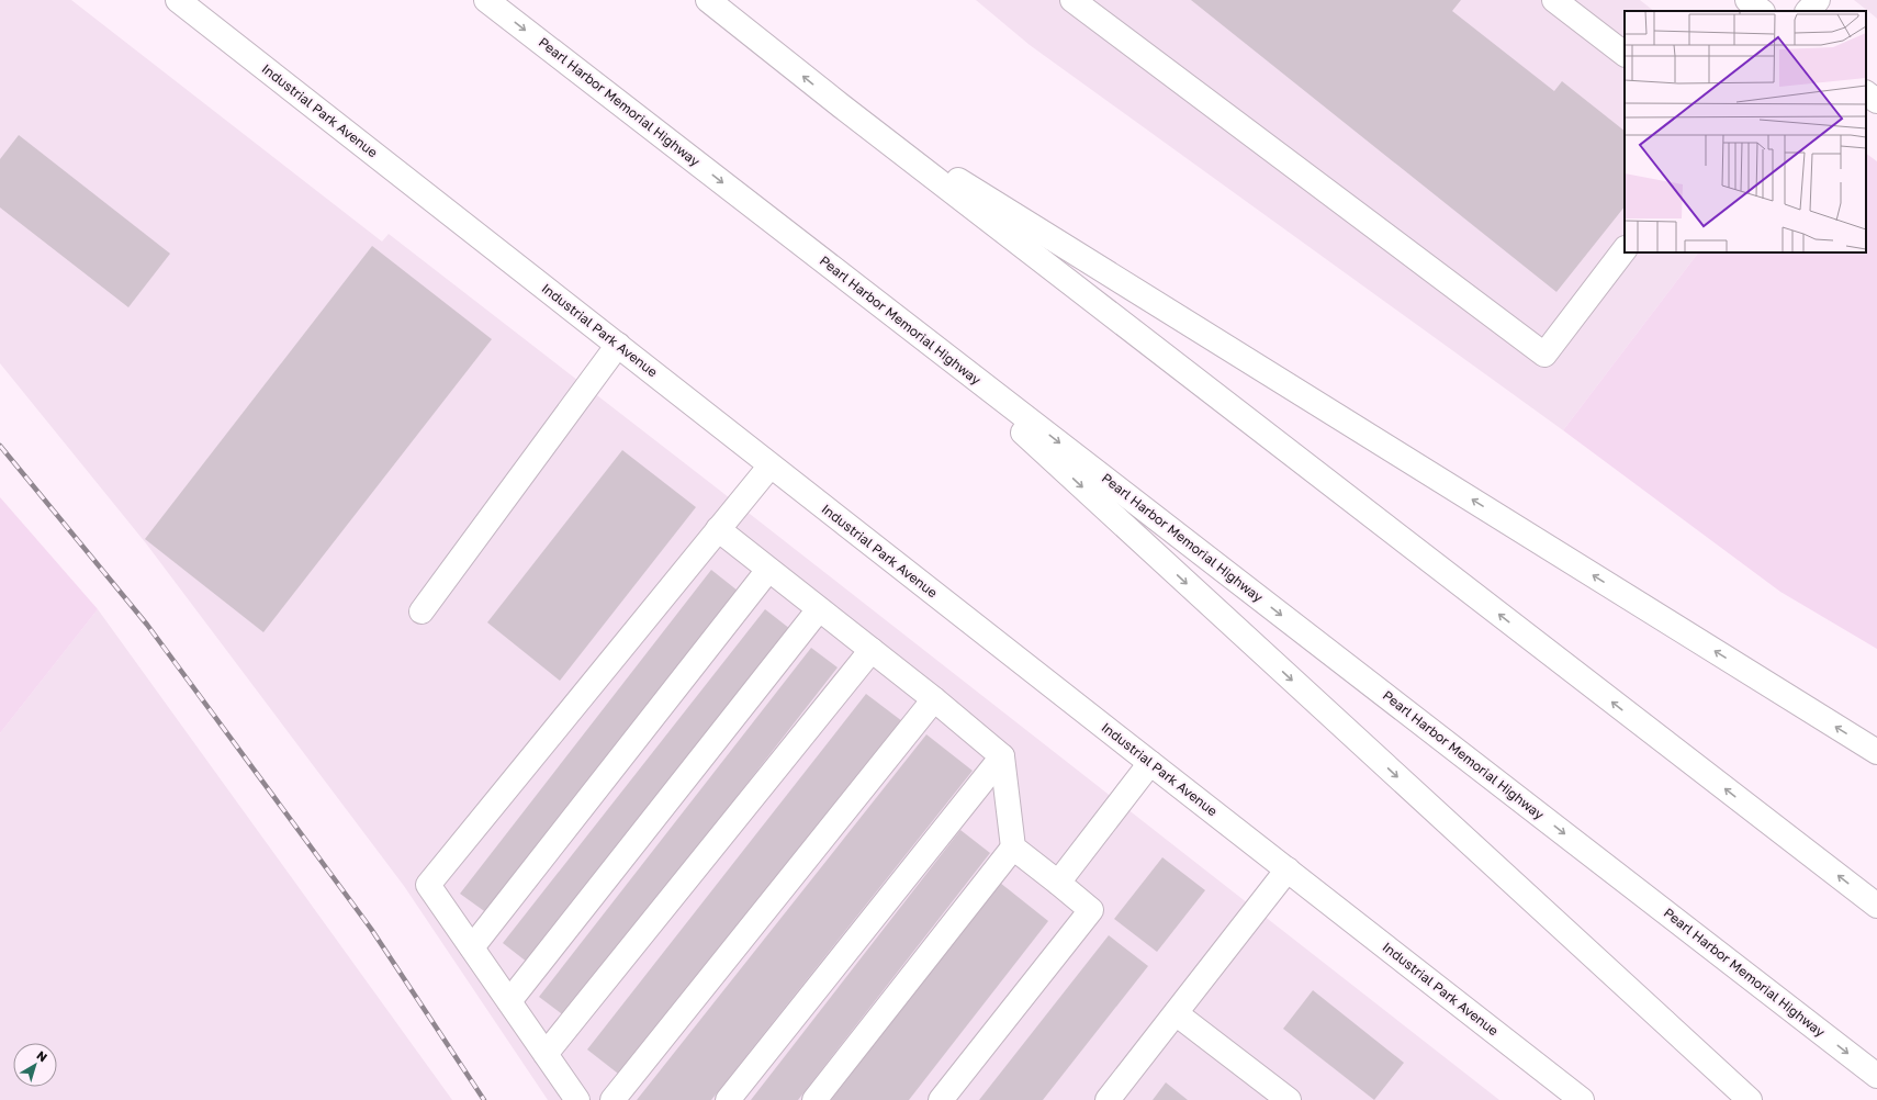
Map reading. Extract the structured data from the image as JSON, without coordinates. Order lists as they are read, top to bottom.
{
  "streets": {
    "main road": ["Pearl Harbor Memorial Highway", "Industrial Park Avenue"]
  },
  "north": "top right"
}
